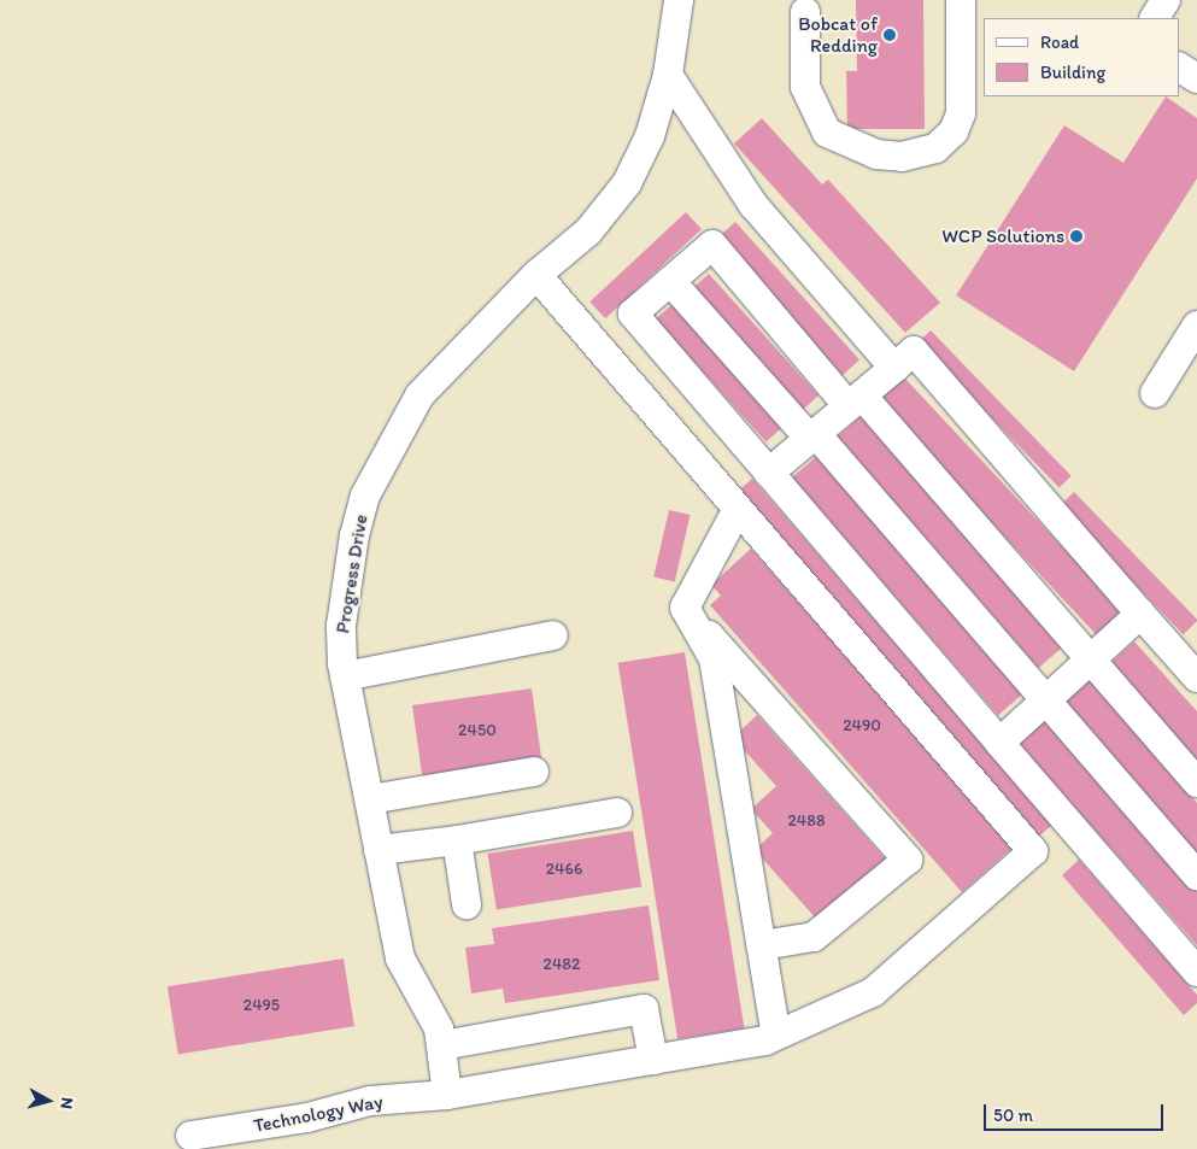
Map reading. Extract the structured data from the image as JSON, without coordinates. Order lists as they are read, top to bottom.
{
  "streets": {
    "street": ["Progress Drive", "Technology Way"]
  },
  "crossings": [
    ["Progress Drive", "Technology Way"]
  ],
  "places": ["Bobcat of Redding", "WCP Solutions"],
  "house_numbers": [
    "2490",
    "2450",
    "2488",
    "2466",
    "2482",
    "2495"
  ],
  "legend": ["Road", "Building"],
  "scale_bar": "50 m",
  "north": "right"
}
